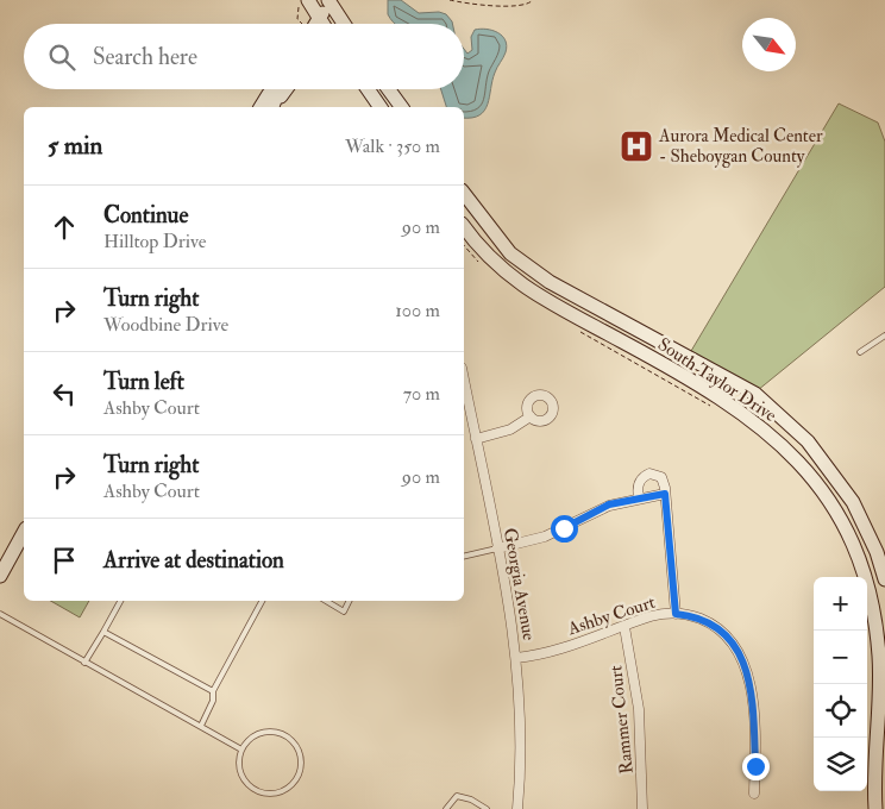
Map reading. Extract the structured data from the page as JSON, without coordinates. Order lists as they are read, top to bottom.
{
  "streets": {
    "main road": ["South Taylor Drive"],
    "street": ["Georgia Avenue", "Ashby Court", "Rammer Court"]
  },
  "crossings": [
    ["Georgia Avenue", "Ashby Court"],
    ["Ashby Court", "Rammer Court"]
  ],
  "places": {
    "hospital": ["Aurora Medical Center - Sheboygan County"]
  },
  "north": "bottom right",
  "page": {
    "search": "Search here",
    "heading": ["5 min", "Walk · 350 m"],
    "list": [
      ["Continue", "Hilltop Drive", "90 m"],
      ["Turn right", "Woodbine Drive", "100 m"],
      ["Turn left", "Ashby Court", "70 m"],
      ["Turn right", "Ashby Court", "90 m"],
      "Arrive at destination"
    ],
    "map_buttons": ["+", "−"]
  }
}
